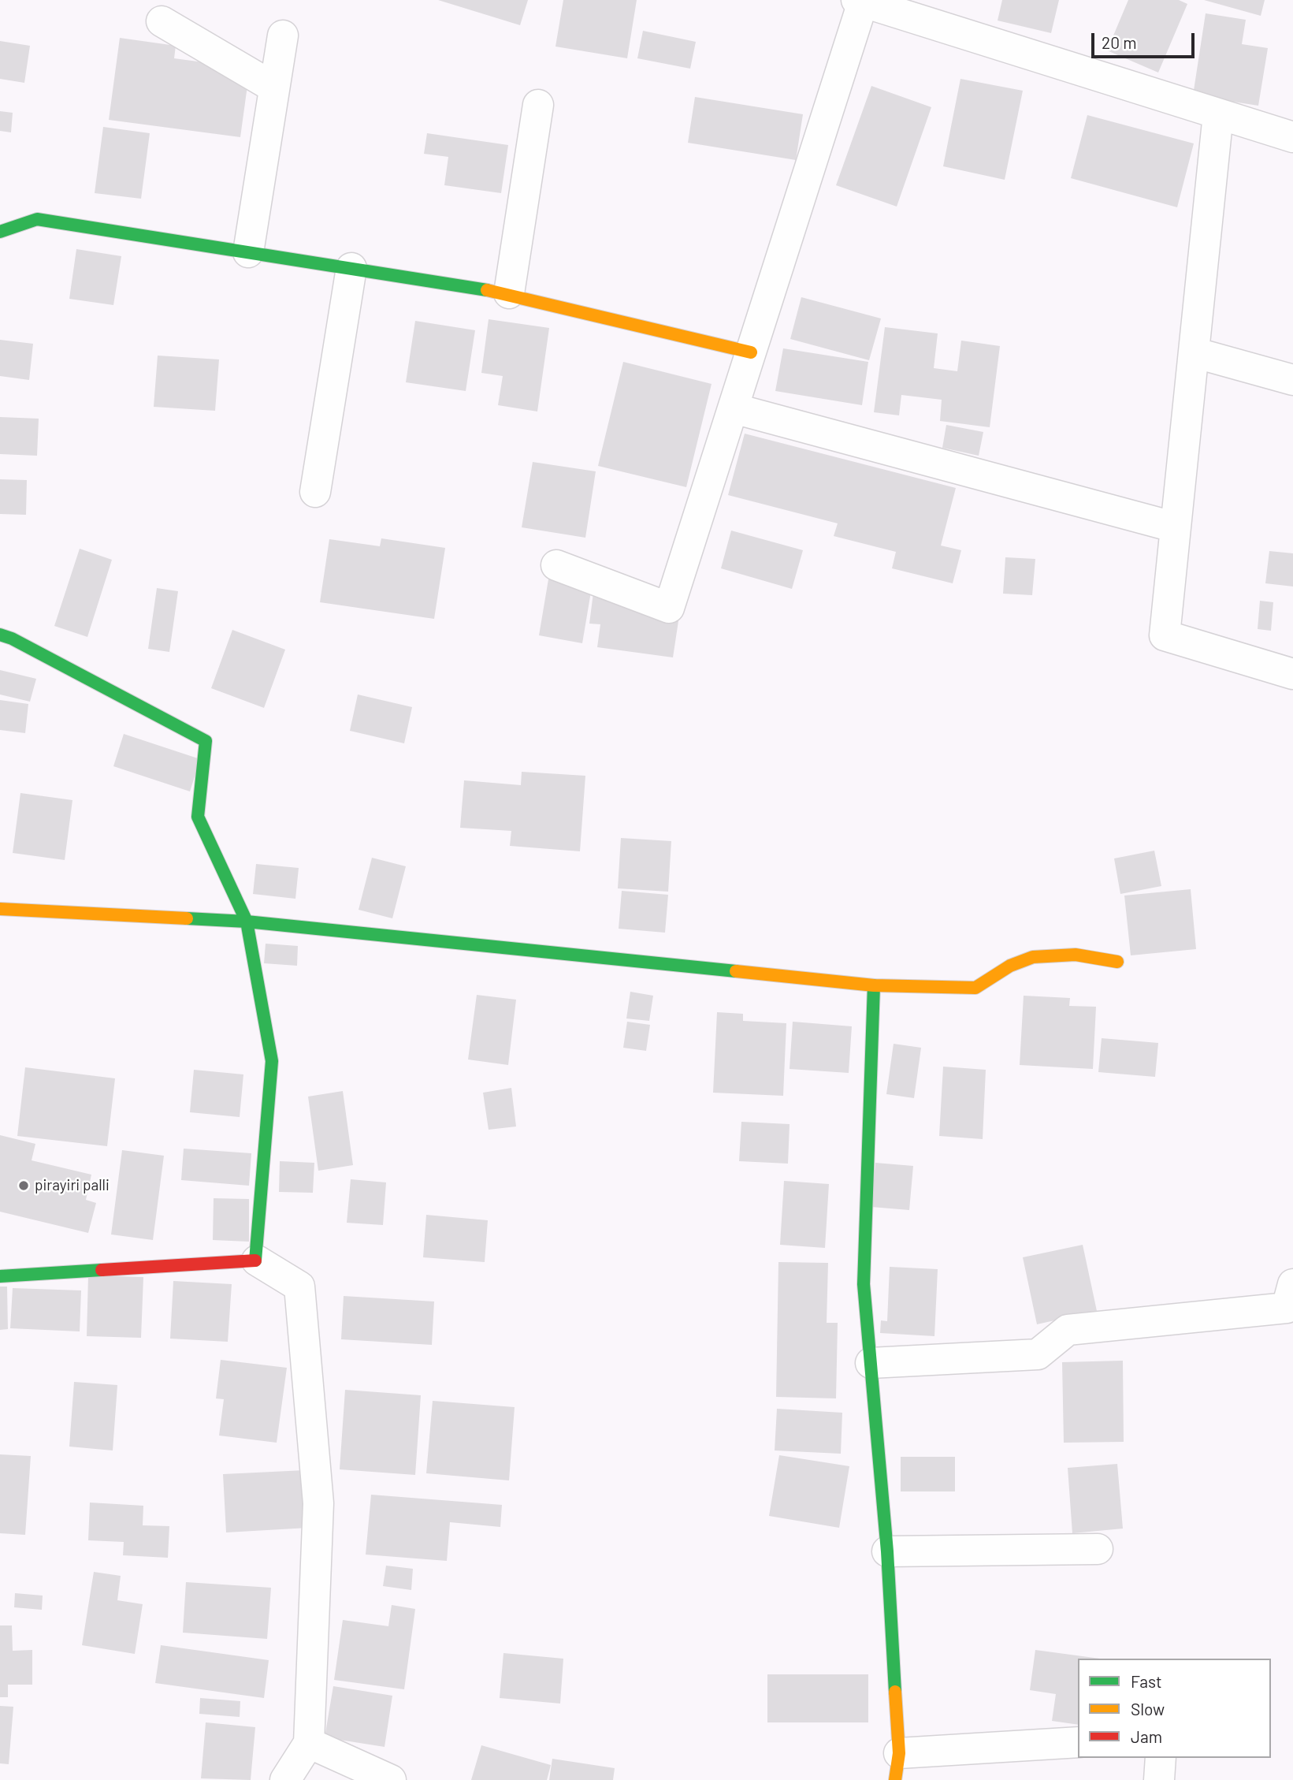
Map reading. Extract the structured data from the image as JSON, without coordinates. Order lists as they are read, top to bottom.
{
  "places": ["pirayiri palli"],
  "legend": ["Fast", "Slow", "Jam"],
  "scale_bar": "20 m"
}
